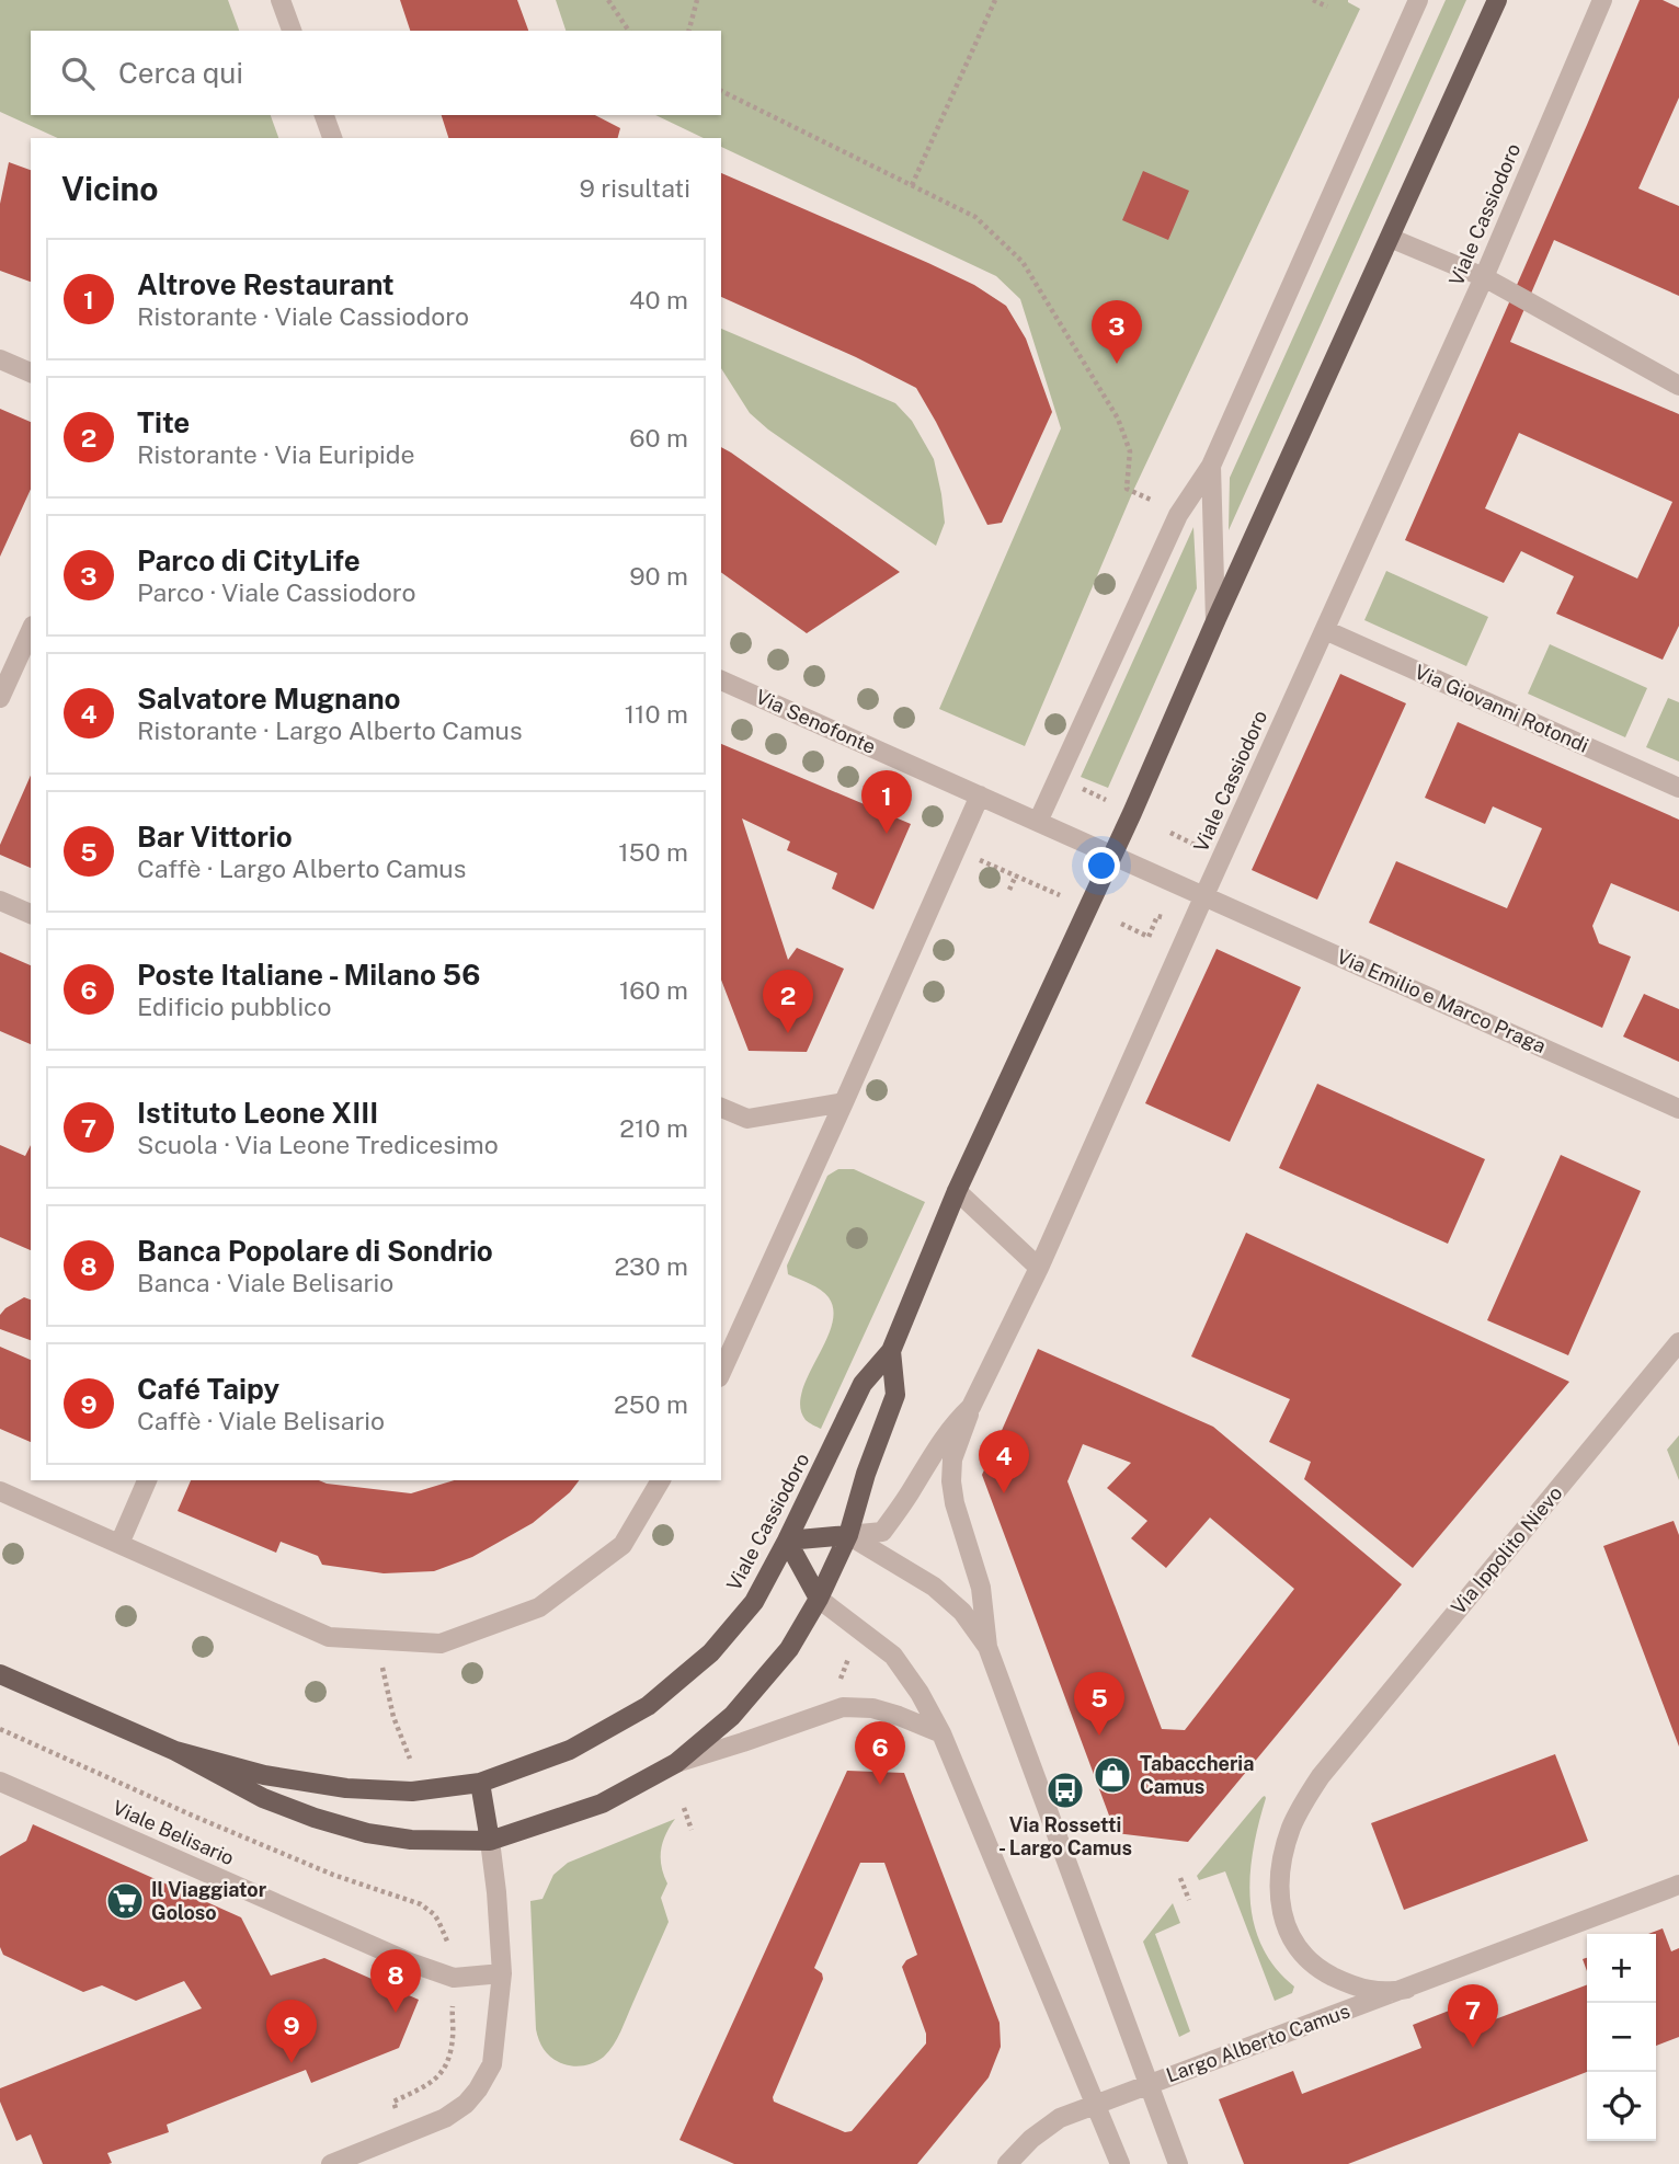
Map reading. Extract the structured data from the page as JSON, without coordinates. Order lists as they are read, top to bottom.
{
  "streets": {
    "main road": ["Viale Cassiodoro"],
    "street": [
      "Via Giovanni Rotondi",
      "Via Senofonte",
      "Via Emilio e Marco Praga",
      "Via Ippolito Nievo",
      "Viale Belisario",
      "Largo Alberto Camus"
    ]
  },
  "crossings": [
    ["Viale Cassiodoro", "Via Giovanni Rotondi"],
    ["Viale Cassiodoro", "Via Senofonte"],
    ["Viale Cassiodoro", "Via Emilio e Marco Praga"],
    ["Viale Cassiodoro", "Largo Alberto Camus"],
    ["Via Senofonte", "Via Emilio e Marco Praga"],
    ["Via Ippolito Nievo", "Largo Alberto Camus"]
  ],
  "places": {
    "shop": ["Tabaccheria Camus"],
    "bus stop": ["Via Rossetti - Largo Camus"],
    "supermarket": ["Il Viaggiator Goloso"]
  },
  "page": {
    "search": "Cerca qui",
    "heading": ["Vicino", "9 risultati"],
    "list": [
      {
        "mark": "1",
        "name": "Altrove Restaurant",
        "note": "Ristorante · Viale Cassiodoro",
        "value": "40 m"
      },
      {
        "mark": "2",
        "name": "Tite",
        "note": "Ristorante · Via Euripide",
        "value": "60 m"
      },
      {
        "mark": "3",
        "name": "Parco di CityLife",
        "note": "Parco · Viale Cassiodoro",
        "value": "90 m"
      },
      {
        "mark": "4",
        "name": "Salvatore Mugnano",
        "note": "Ristorante · Largo Alberto Camus",
        "value": "110 m"
      },
      {
        "mark": "5",
        "name": "Bar Vittorio",
        "note": "Caffè · Largo Alberto Camus",
        "value": "150 m"
      },
      {
        "mark": "6",
        "name": "Poste Italiane - Milano 56",
        "note": "Edificio pubblico",
        "value": "160 m"
      },
      {
        "mark": "7",
        "name": "Istituto Leone XIII",
        "note": "Scuola · Via Leone Tredicesimo",
        "value": "210 m"
      },
      {
        "mark": "8",
        "name": "Banca Popolare di Sondrio",
        "note": "Banca · Viale Belisario",
        "value": "230 m"
      },
      {
        "mark": "9",
        "name": "Café Taipy",
        "note": "Caffè · Viale Belisario",
        "value": "250 m"
      }
    ],
    "pins": [
      "3",
      "1",
      "2",
      "4",
      "5",
      "6",
      "8",
      "7",
      "9"
    ],
    "map_buttons": ["+", "−"]
  }
}
